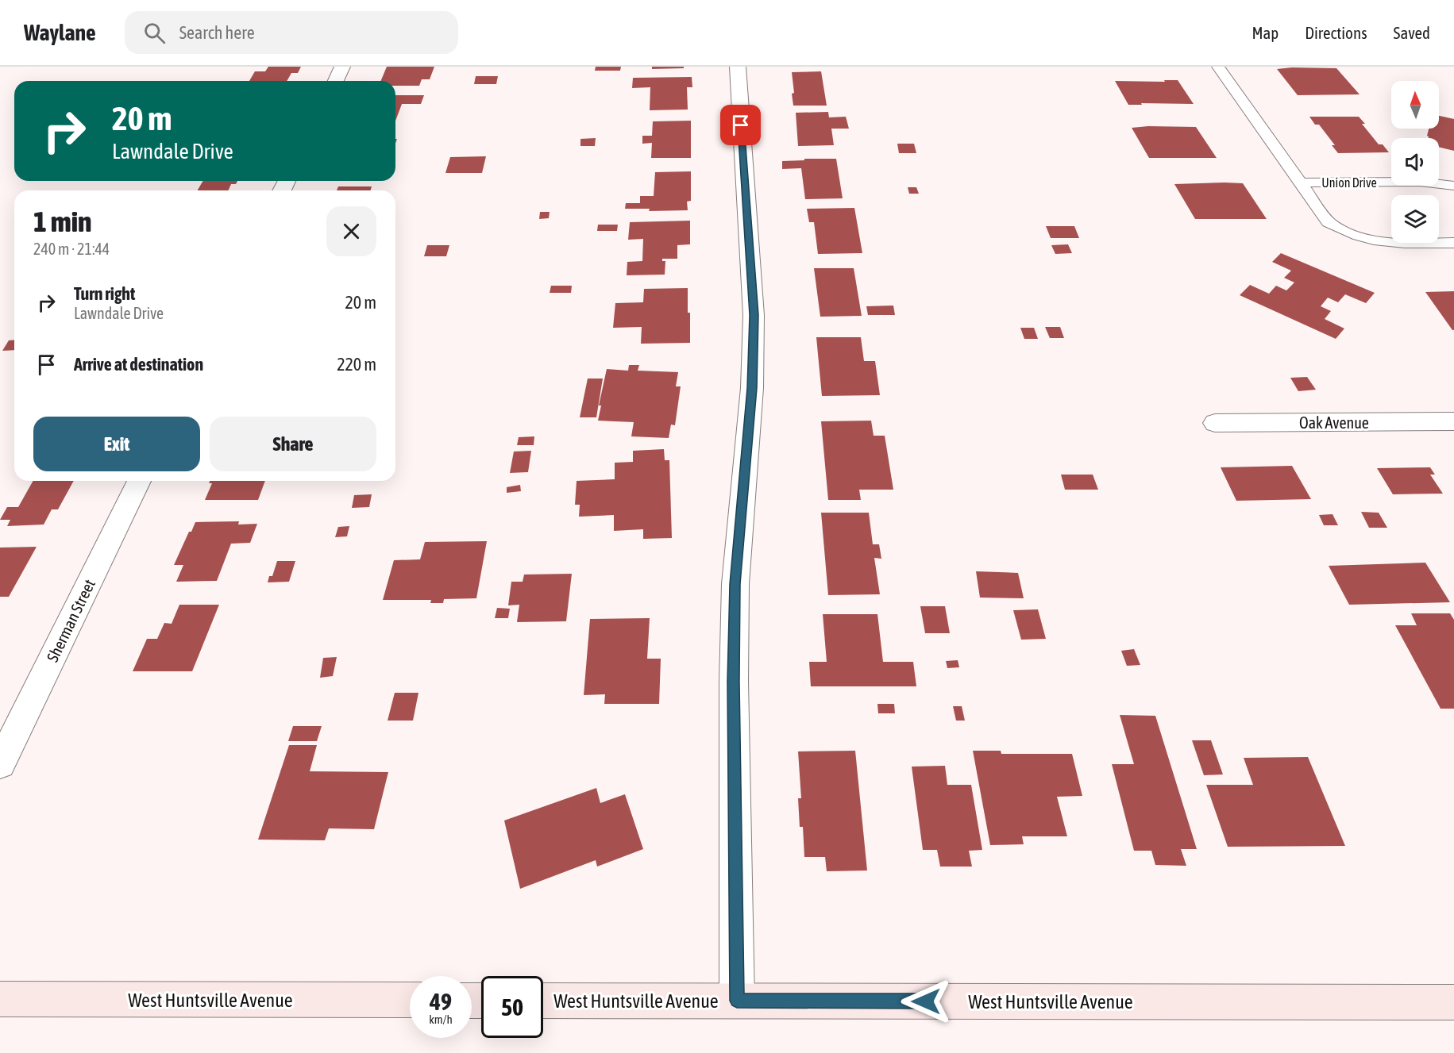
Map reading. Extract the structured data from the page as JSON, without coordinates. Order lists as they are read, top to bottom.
{
  "streets": {
    "main road": ["West Huntsville Avenue"],
    "street": ["Oak Avenue", "Sherman Street"],
    "lane": ["Union Drive"]
  },
  "north": "top",
  "page": {
    "header": "Waylane",
    "search": "Search here",
    "nav": ["Map", "Directions", "Saved"],
    "turn": ["20 m", "Lawndale Drive"],
    "heading": ["1 min", "240 m · 21:44"],
    "list": [
      {
        "name": "Turn right",
        "note": "Lawndale Drive",
        "value": "20 m"
      },
      {
        "name": "Arrive at destination",
        "value": "220 m"
      }
    ],
    "buttons": ["Exit", "Share"],
    "speed": "49 km/h",
    "limit": "50"
  }
}
